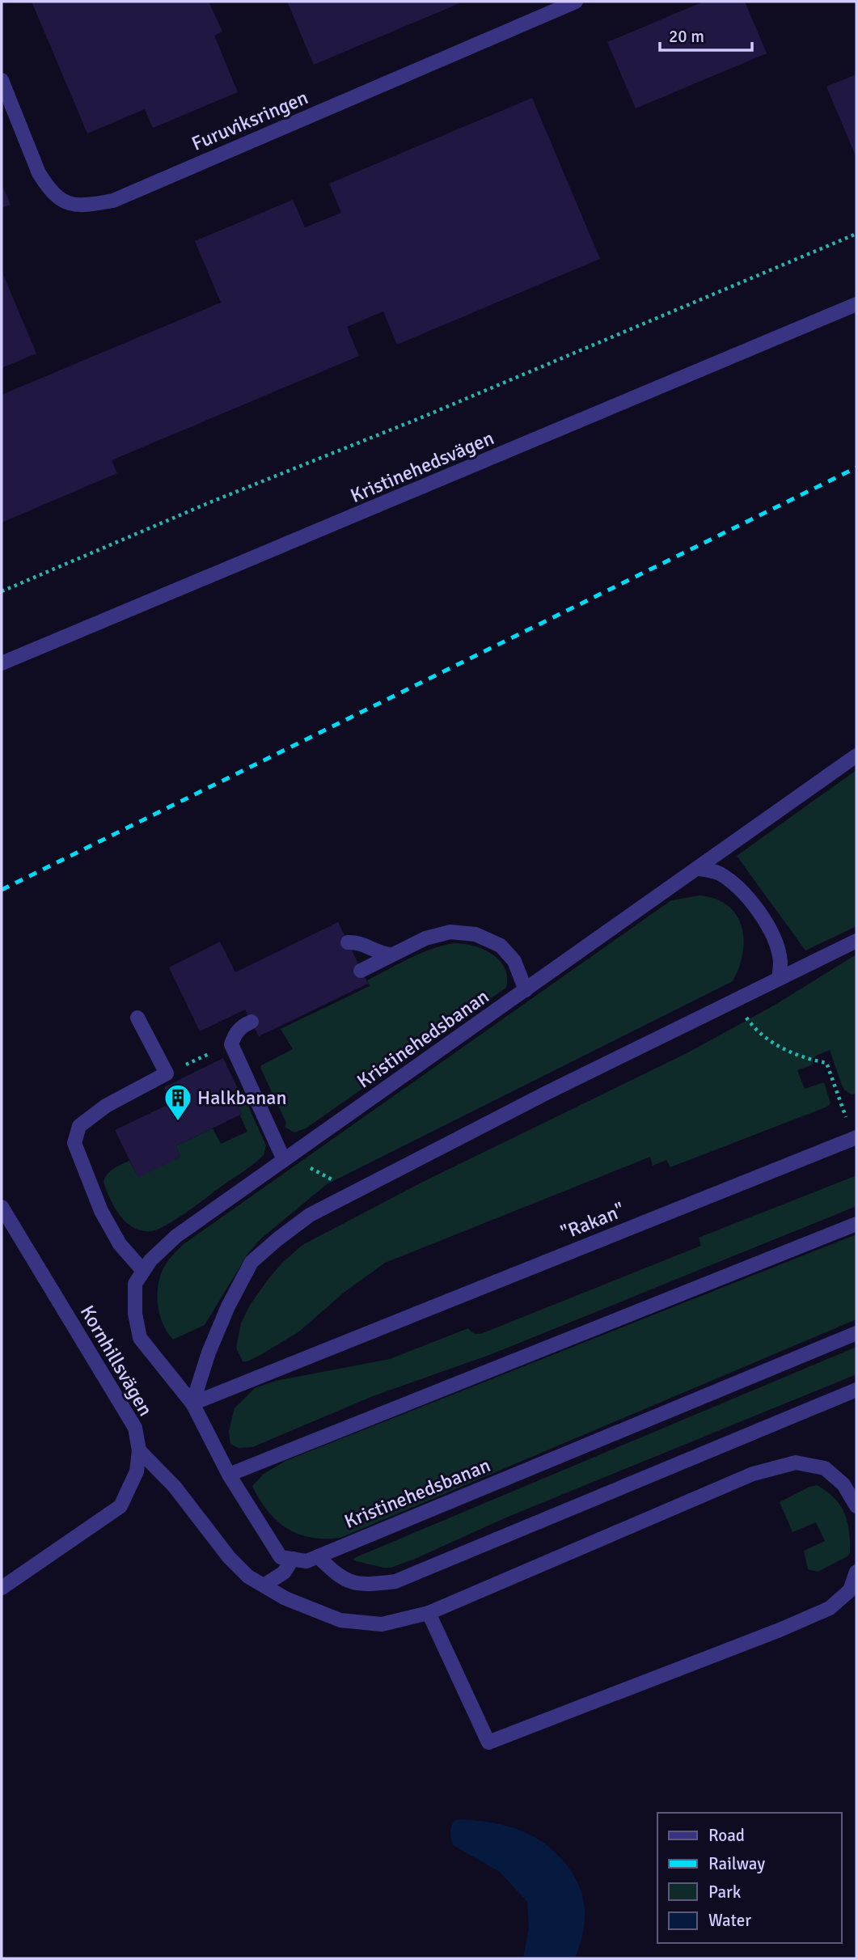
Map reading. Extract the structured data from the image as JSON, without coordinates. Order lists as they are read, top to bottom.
{
  "streets": {
    "street": [
      "Furuviksringen",
      "Kristinehedsvägen",
      "Kristinehedsbanan",
      "\"Rakan\"",
      "Kornhillsvägen"
    ]
  },
  "crossings": [
    ["Kristinehedsbanan", "\"Rakan\""]
  ],
  "places": {
    "building": ["Halkbanan"]
  },
  "legend": [
    "Road",
    "Railway",
    "Park",
    "Water"
  ],
  "scale_bar": "20 m"
}
